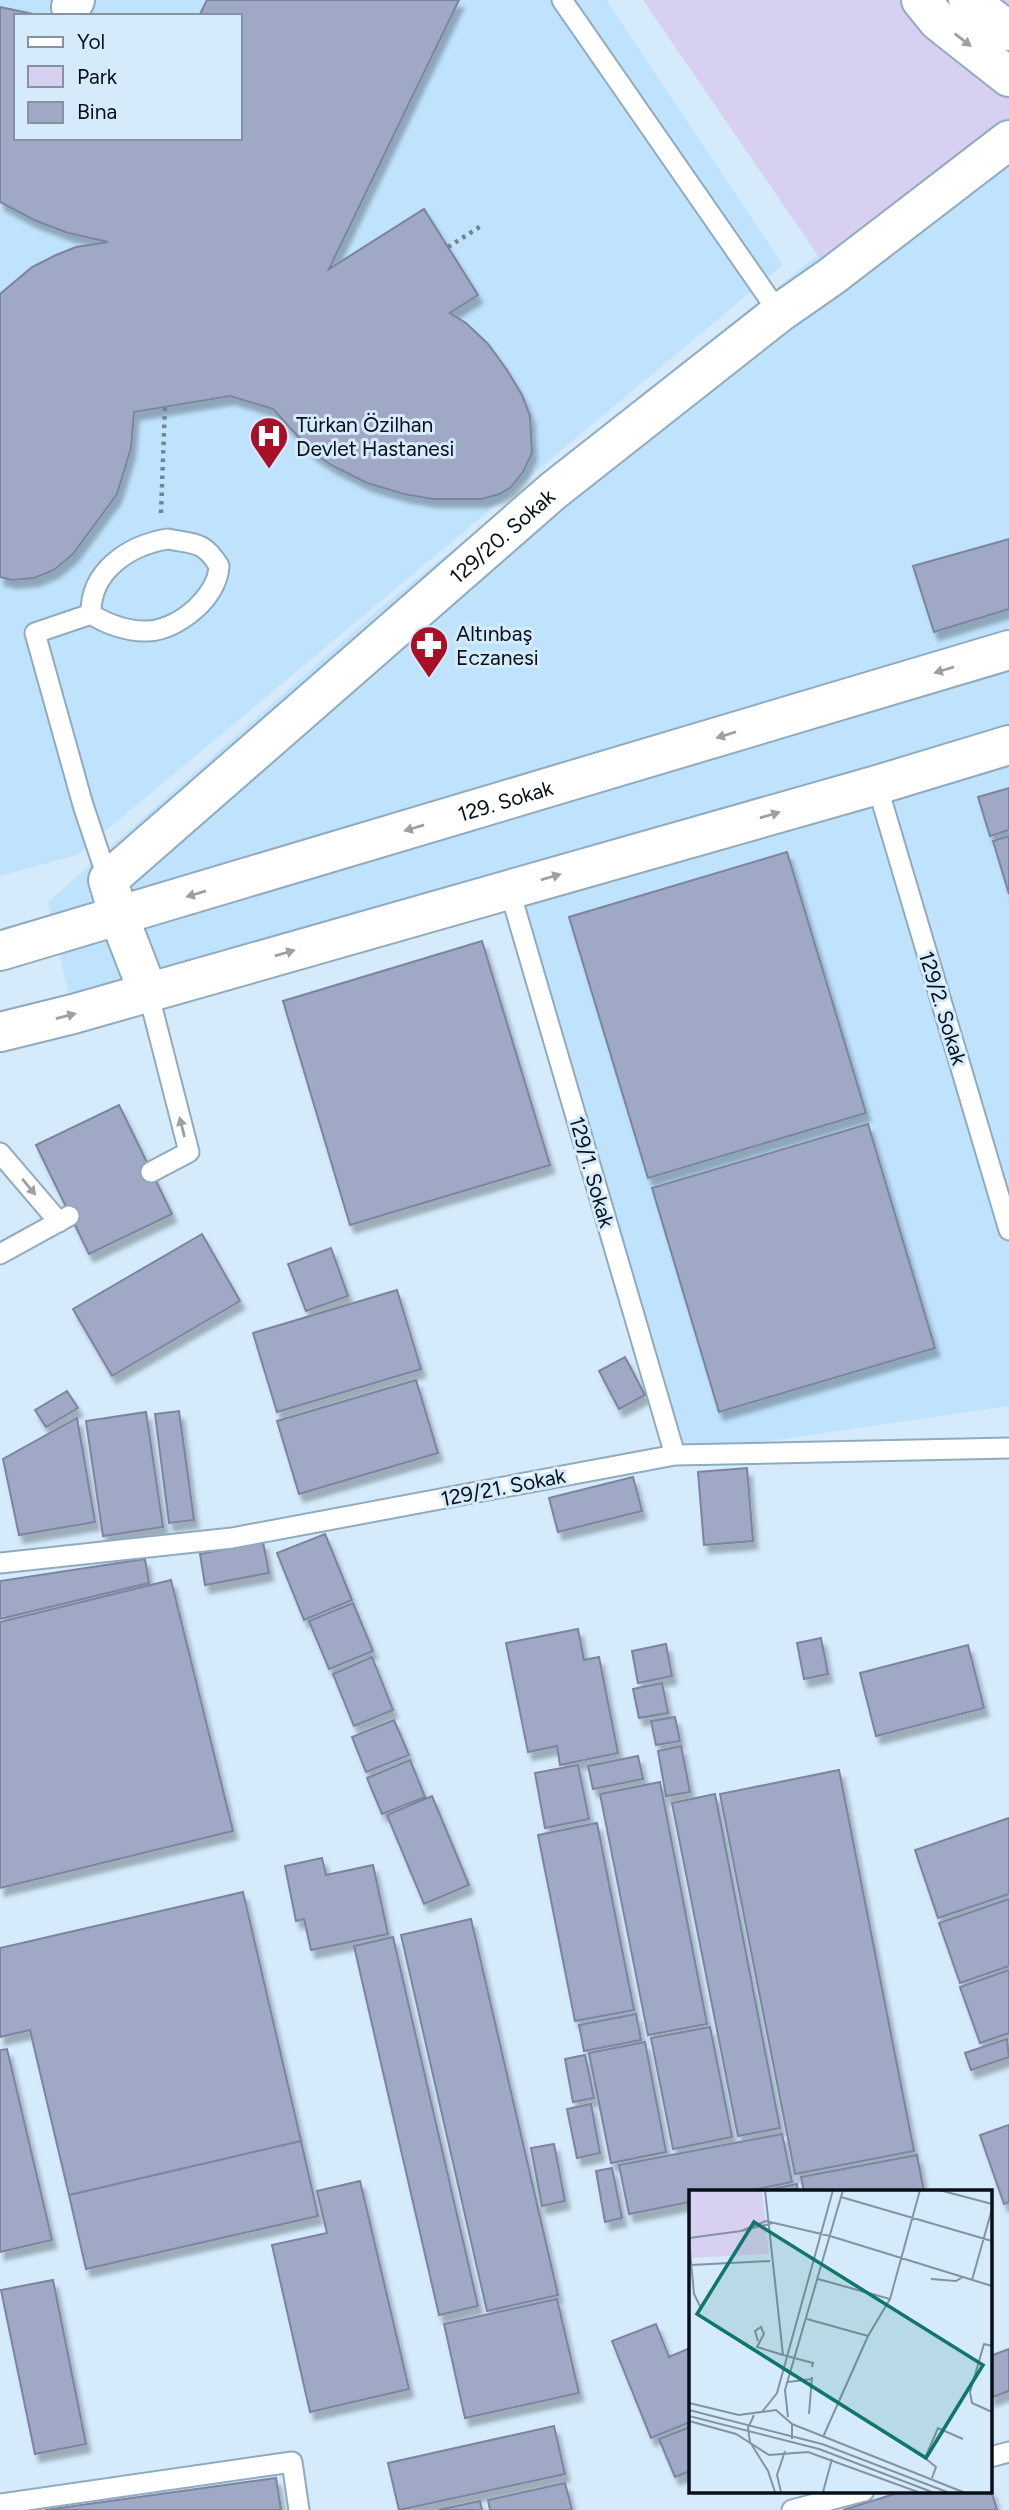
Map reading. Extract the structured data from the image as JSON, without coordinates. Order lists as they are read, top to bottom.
{
  "streets": {
    "street": ["129/20. Sokak", "129. Sokak"],
    "lane": ["129/2. Sokak", "129/1. Sokak", "129/21. Sokak"]
  },
  "crossings": [
    ["129/1. Sokak", "129/21. Sokak"]
  ],
  "places": {
    "hospital": ["Türkan Özilhan Devlet Hastanesi"],
    "pharmacy": ["Altınbaş Eczanesi"]
  },
  "legend": ["Yol", "Park", "Bina"]
}
